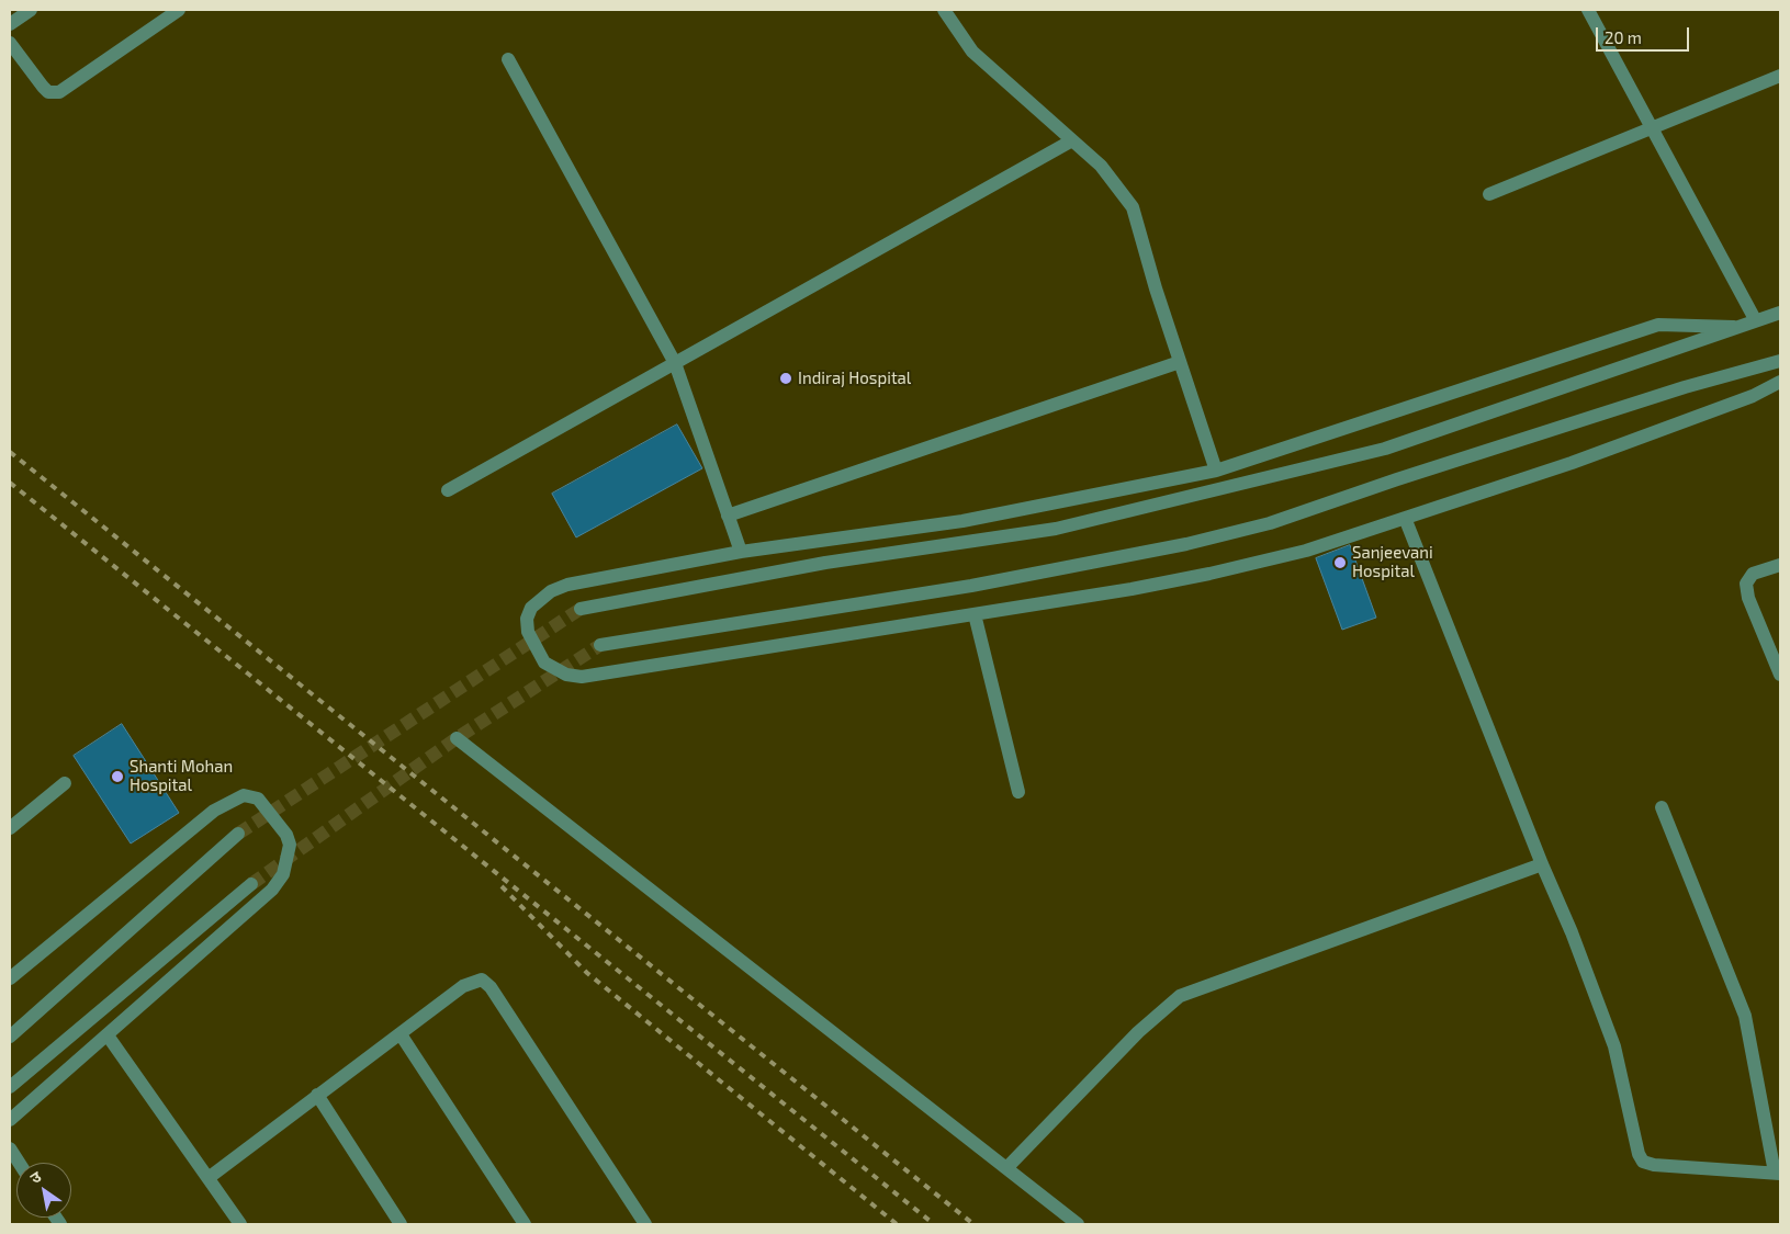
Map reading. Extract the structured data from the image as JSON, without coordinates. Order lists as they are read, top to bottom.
{
  "places": ["Indiraj Hospital", "Sanjeevani Hospital", "Shanti Mohan Hospital"],
  "scale_bar": "20 m",
  "north": "top left"
}
